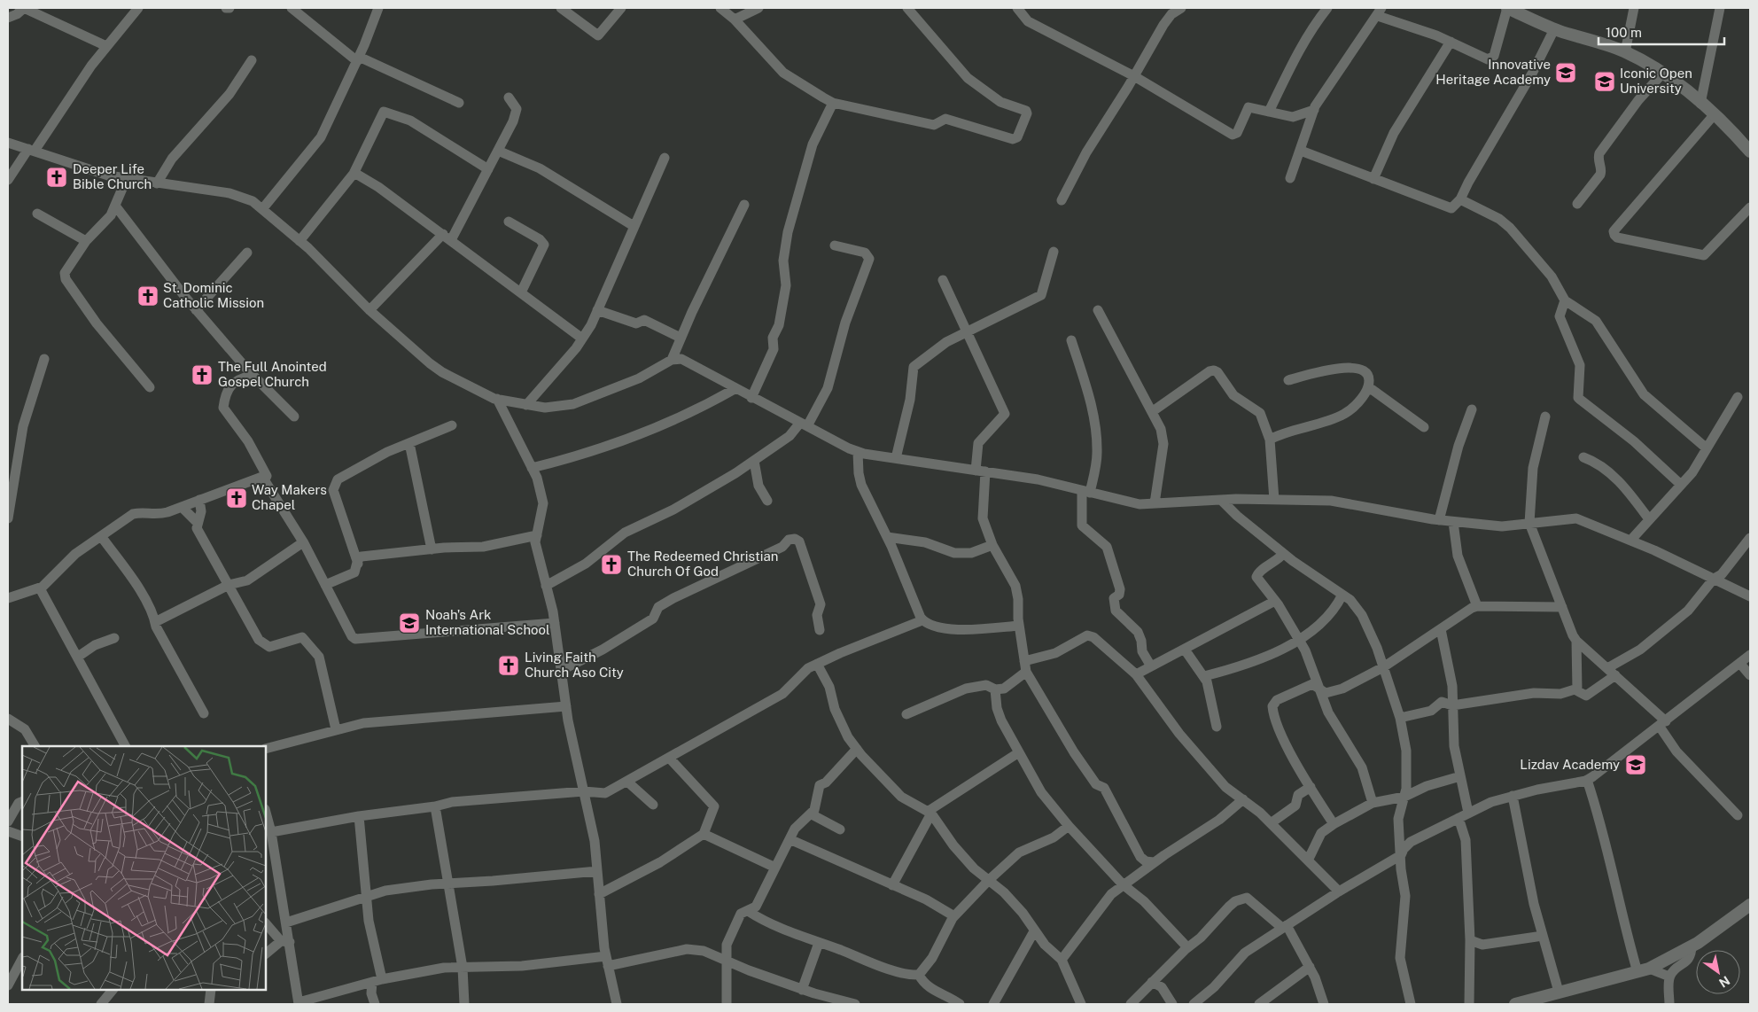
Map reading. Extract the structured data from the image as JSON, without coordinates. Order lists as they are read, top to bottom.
{
  "places": {
    "school or university": [
      "Innovative Heritage Academy",
      "Iconic Open University",
      "Noah's Ark International School",
      "Lizdav Academy"
    ],
    "church": [
      "Deeper Life Bible Church",
      "St. Dominic Catholic Mission",
      "The Full Anointed Gospel Church",
      "Way Makers Chapel",
      "The Redeemed Christian Church Of God",
      "Living Faith Church Aso City"
    ]
  },
  "scale_bar": "100 m",
  "north": "bottom right"
}
